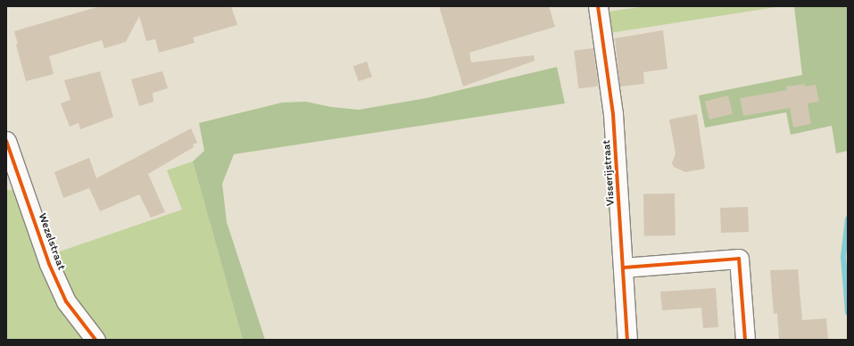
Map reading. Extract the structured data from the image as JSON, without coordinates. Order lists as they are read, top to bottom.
{
  "streets": {
    "street": ["Visserijstraat", "Wezelstraat"]
  }
}
